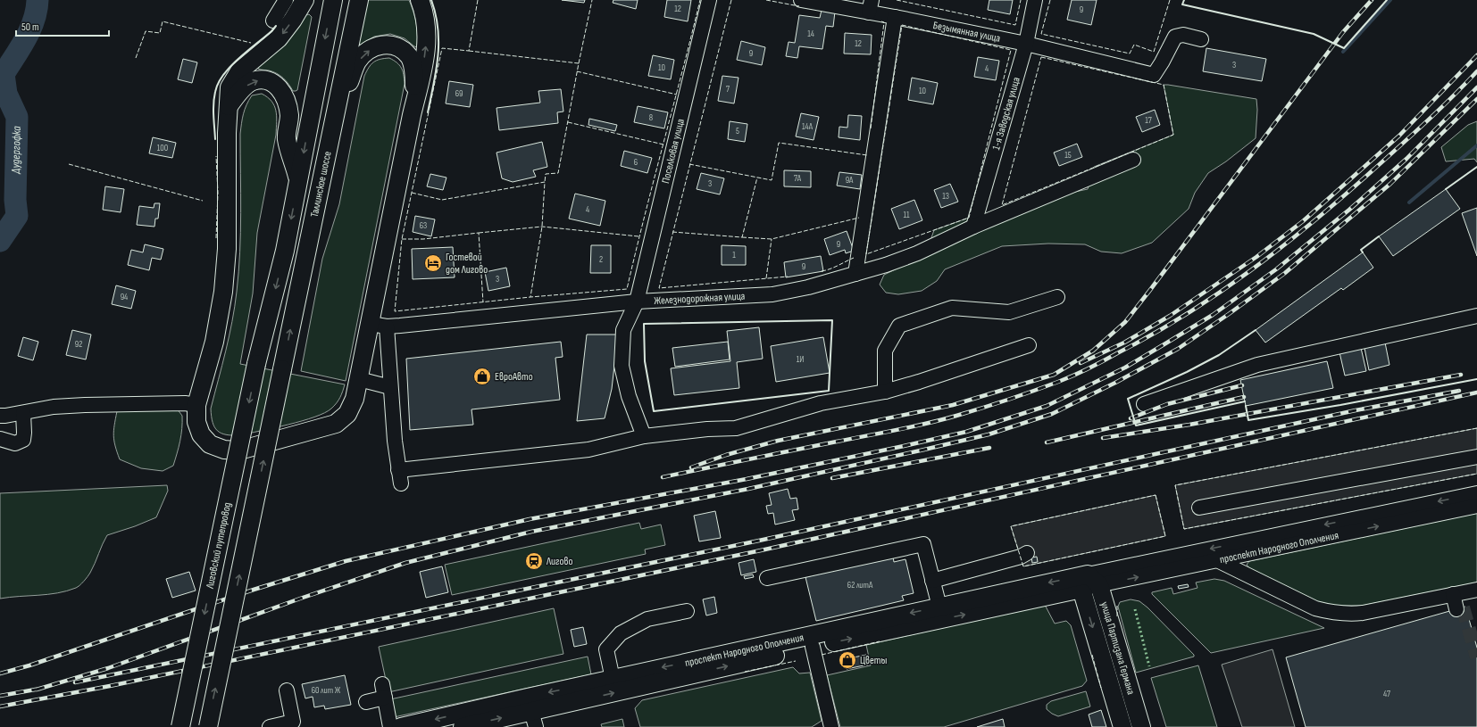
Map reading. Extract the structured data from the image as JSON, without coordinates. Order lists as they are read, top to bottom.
{
  "streets": {
    "main road": [
      "Таллинское шоссе",
      "Лиговский путепровод",
      "проспект Народного Ополчения",
      "улица Партизана Германа"
    ],
    "street": [
      "Безымянная улица",
      "1-я Заводская улица",
      "Поселковая улица",
      "Железнодорожная улица"
    ]
  },
  "crossings": [
    ["Безымянная улица", "1-я Заводская улица"],
    ["1-я Заводская улица", "Железнодорожная улица"],
    ["Поселковая улица", "Железнодорожная улица"],
    ["Таллинское шоссе", "Лиговский путепровод"],
    ["проспект Народного Ополчения", "улица Партизана Германа"]
  ],
  "one_way": ["Лиговский путепровод"],
  "water": ["Дудергофка"],
  "places": {
    "hotel": ["Гостевой дом Лигово"],
    "shop": ["ЕвроАвто", "Цветы"],
    "station": ["Лигово"]
  },
  "house_numbers": [
    "12",
    "9",
    "14",
    "12",
    "9",
    "3",
    "10",
    "4",
    "7",
    "10",
    "69",
    "8",
    "17",
    "14А",
    "5",
    "100",
    "15",
    "6",
    "7А",
    "9А",
    "3",
    "13",
    "4",
    "11",
    "63",
    "9",
    "1",
    "2",
    "9",
    "3",
    "94",
    "92",
    "1И",
    "62 литА",
    "60 лит Ж",
    "47"
  ],
  "scale_bar": "50 m"
}
